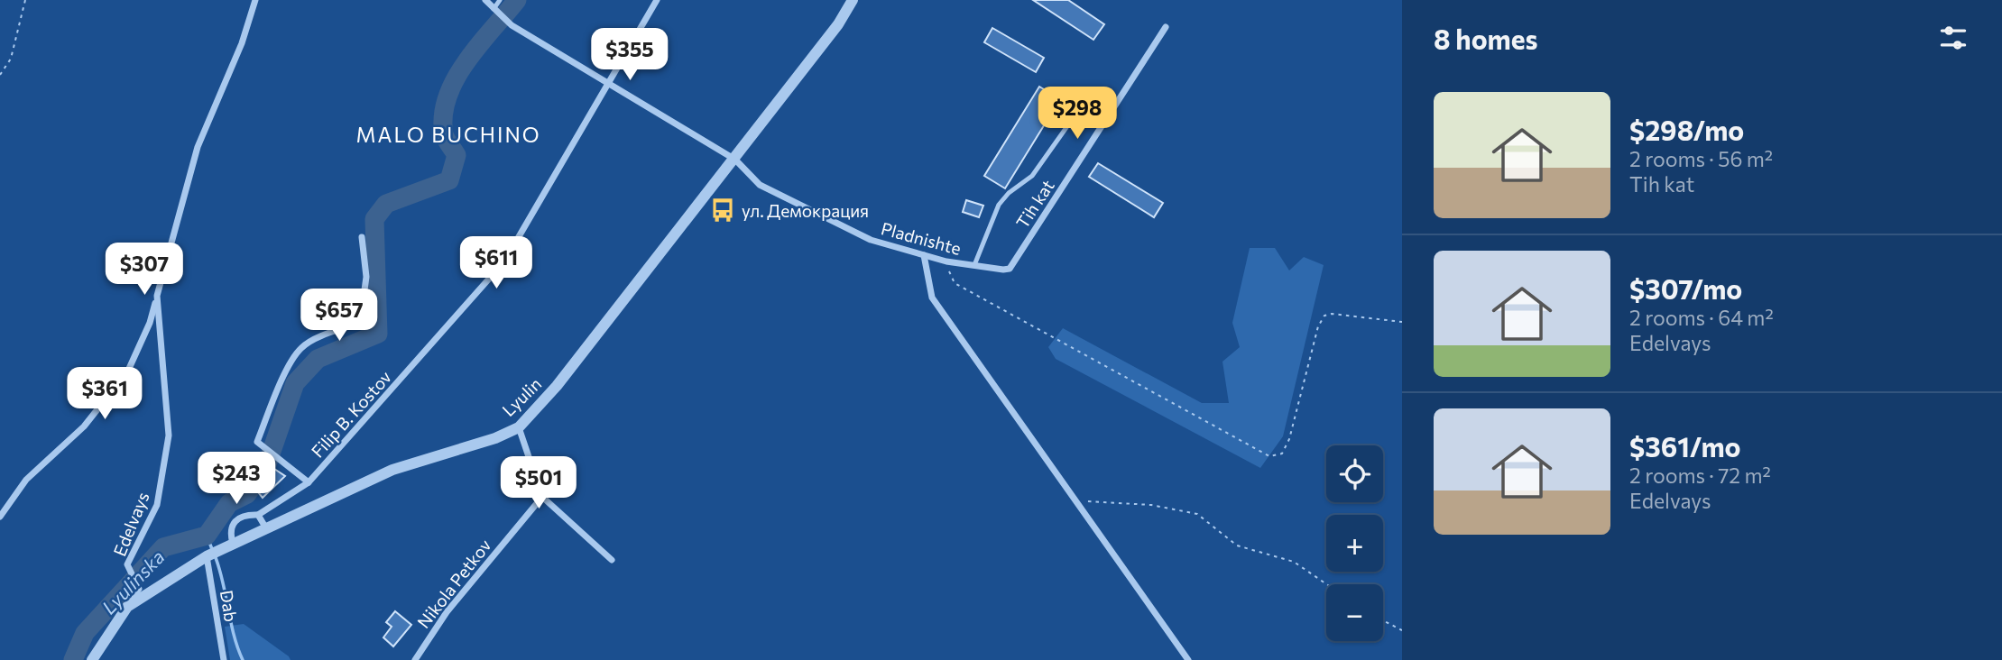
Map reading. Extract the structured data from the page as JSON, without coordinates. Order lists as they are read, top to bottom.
{
  "streets": {
    "street": [
      "Tih kat",
      "Pladnishte",
      "Lyulin",
      "Filip B. Kostov",
      "Edelvays",
      "Nikola Petkov",
      "Dab"
    ]
  },
  "crossings": [
    ["Tih kat", "Pladnishte"],
    ["Pladnishte", "Lyulin"],
    ["Pladnishte", "Filip B. Kostov"],
    ["Lyulin", "Filip B. Kostov"],
    ["Lyulin", "Edelvays"],
    ["Lyulin", "Dab"]
  ],
  "districts": ["MALO BUCHINO"],
  "water": ["Lyulinska"],
  "places": {
    "bus stop": ["ул. Демокрация"]
  },
  "page": {
    "heading": "8 homes",
    "price": [
      "$355",
      "$298",
      "$611",
      "$307",
      "$657",
      "$361",
      "$243",
      "$501"
    ],
    "list": [
      {
        "name": "$298/mo",
        "note": "2 rooms · 56 m² · Tih kat"
      },
      {
        "name": "$307/mo",
        "note": "2 rooms · 64 m² · Edelvays"
      },
      {
        "name": "$361/mo",
        "note": "2 rooms · 72 m² · Edelvays"
      }
    ],
    "map_buttons": ["+", "−"]
  }
}
